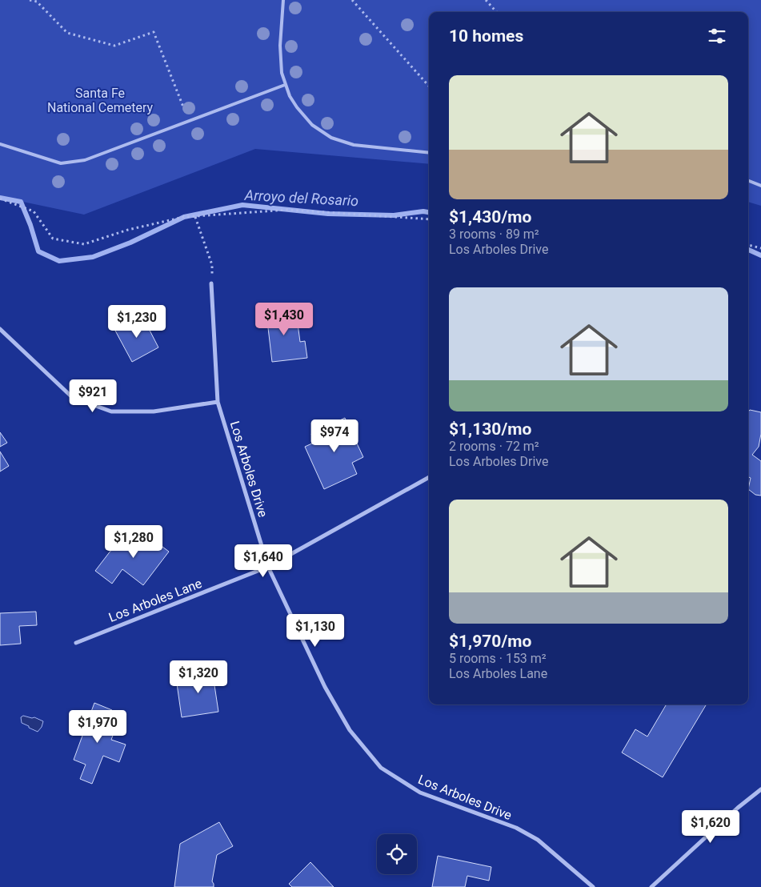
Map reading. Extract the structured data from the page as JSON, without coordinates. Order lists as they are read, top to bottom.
{
  "streets": {
    "street": ["Los Arboles Drive", "Los Arboles Lane"]
  },
  "crossings": [
    ["Los Arboles Drive", "Los Arboles Lane"]
  ],
  "water": ["Arroyo del Rosario"],
  "parks": ["Santa Fe National Cemetery"],
  "page": {
    "heading": "10 homes",
    "list": [
      {
        "name": "$1,430/mo",
        "note": "3 rooms · 89 m² · Los Arboles Drive"
      },
      {
        "name": "$1,130/mo",
        "note": "2 rooms · 72 m² · Los Arboles Drive"
      },
      {
        "name": "$1,970/mo",
        "note": "5 rooms · 153 m² · Los Arboles Lane"
      }
    ],
    "price": [
      "$1,430",
      "$1,230",
      "$921",
      "$974",
      "$1,280",
      "$1,640",
      "$1,130",
      "$1,320",
      "$1,970",
      "$1,620"
    ]
  }
}
